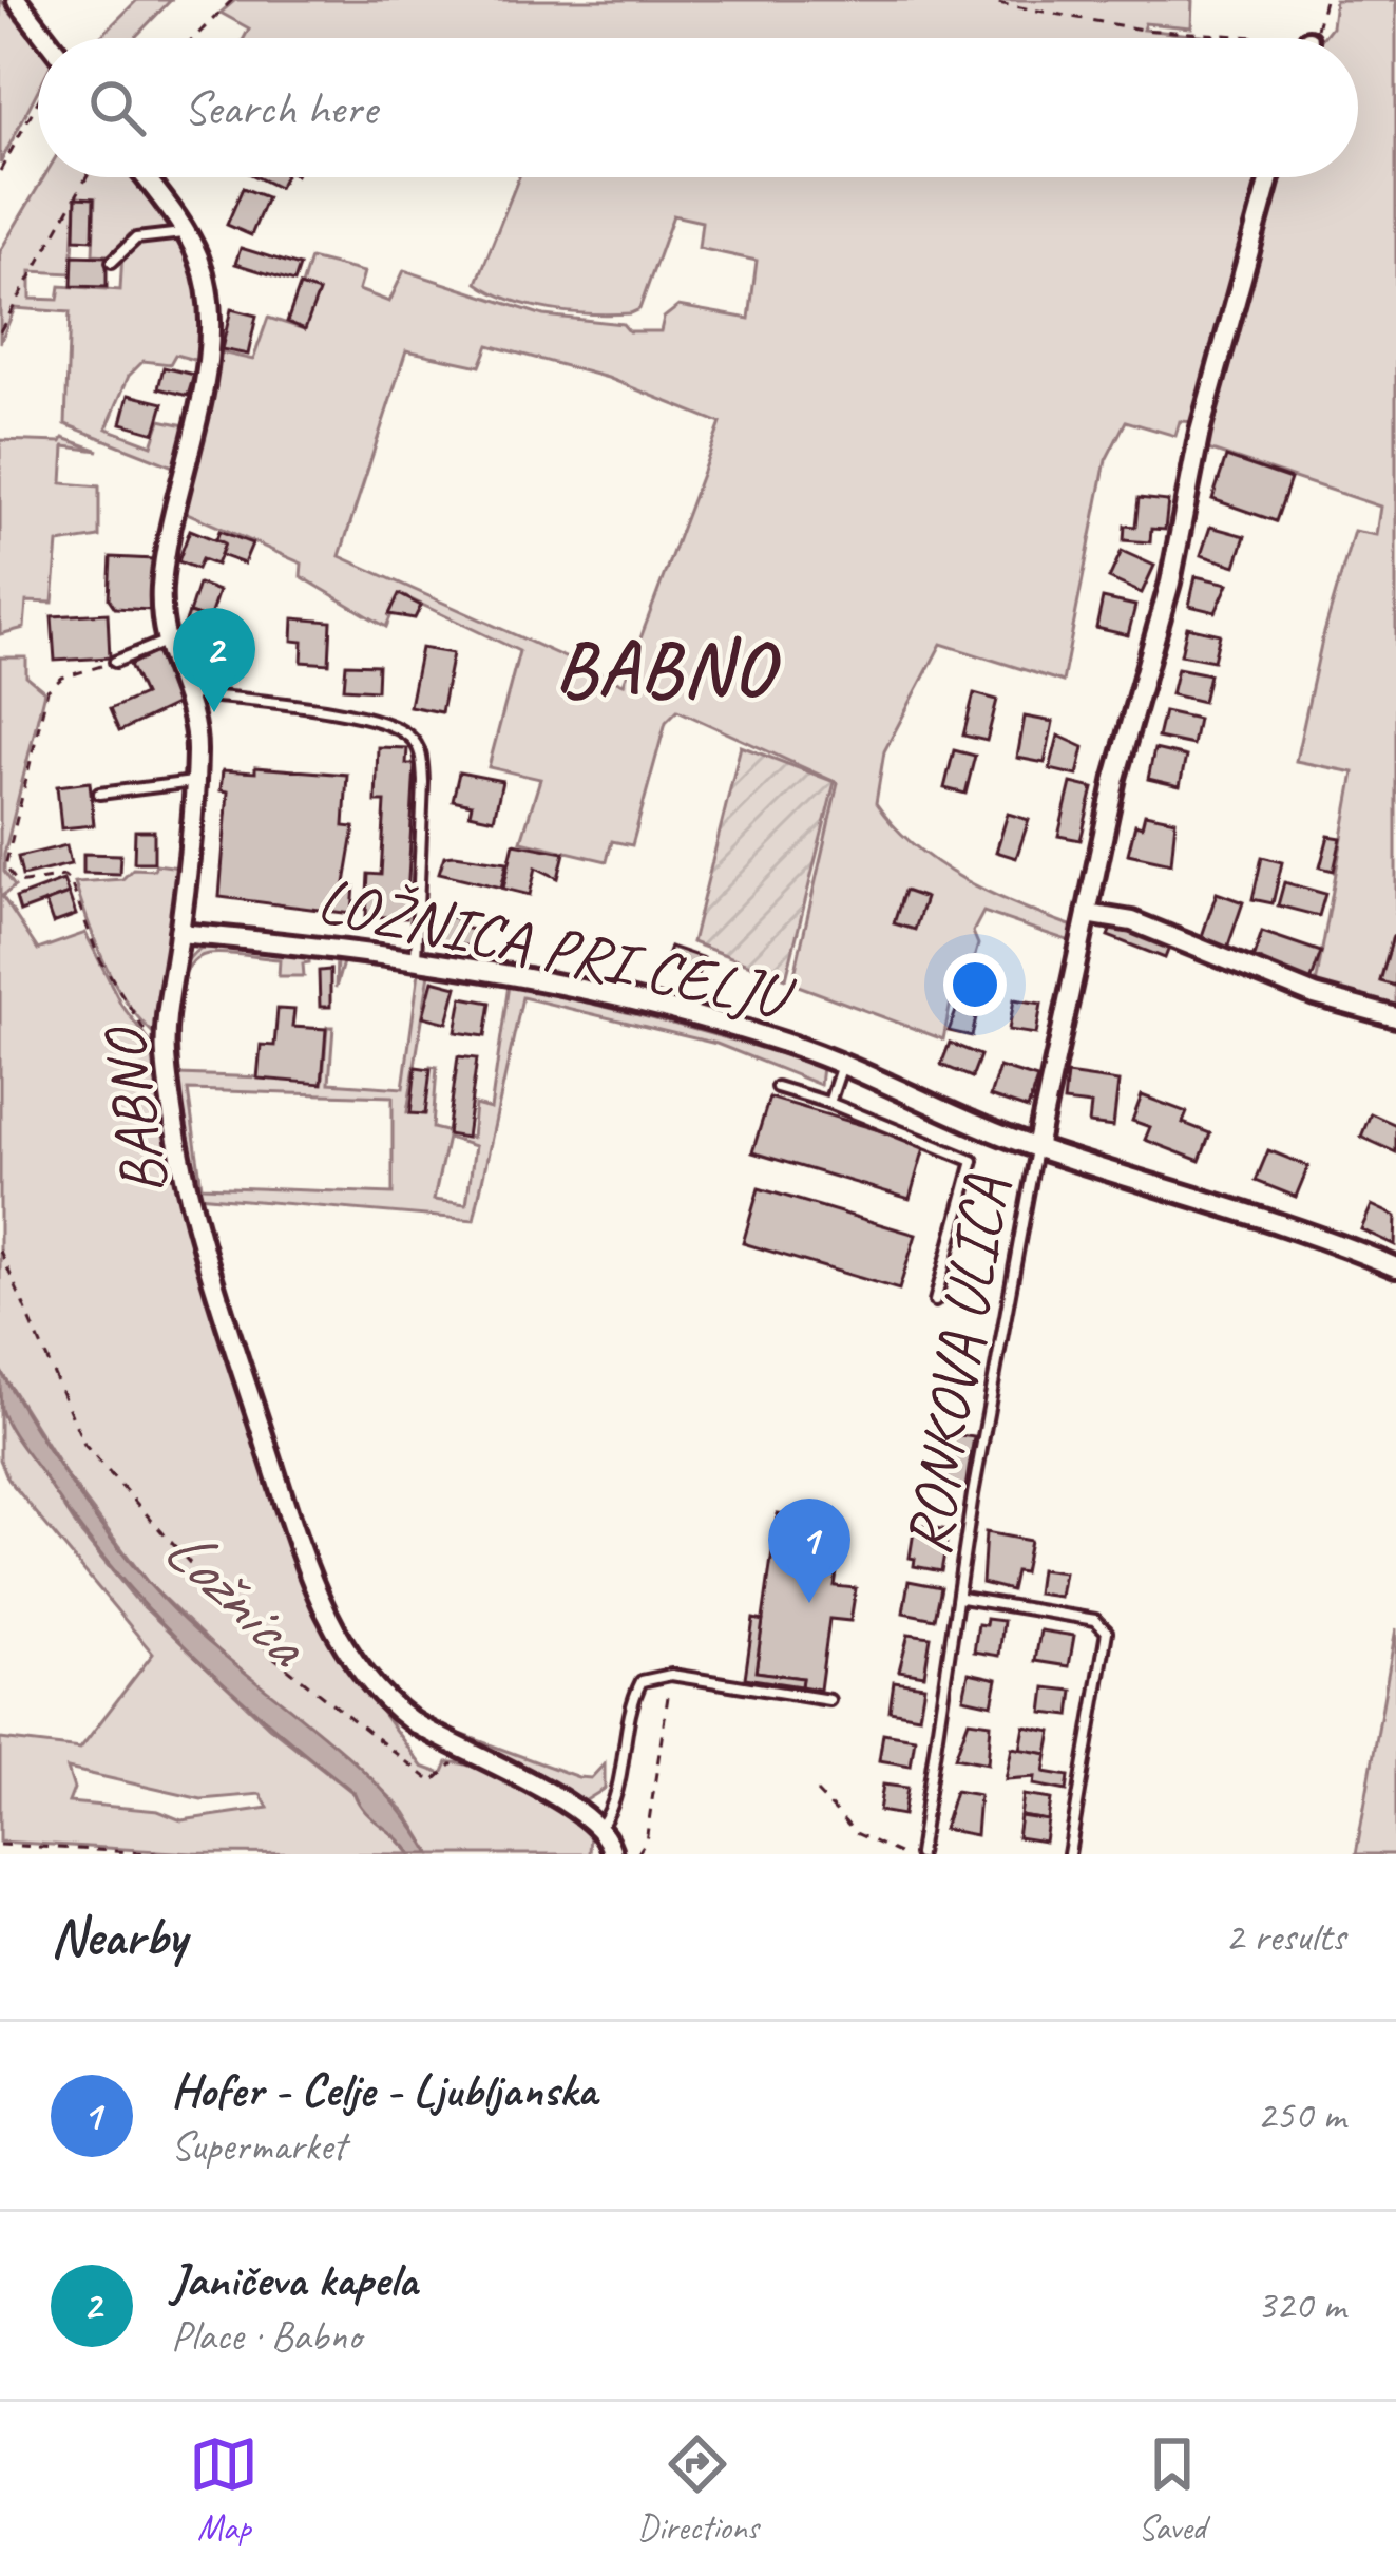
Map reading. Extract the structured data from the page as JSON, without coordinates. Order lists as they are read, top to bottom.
{
  "streets": {
    "street": ["LOŽNICA PRI CELJU", "BABNO"],
    "lane": ["RONKOVA ULICA"]
  },
  "crossings": [
    ["LOŽNICA PRI CELJU", "BABNO"],
    ["LOŽNICA PRI CELJU", "RONKOVA ULICA"]
  ],
  "districts": ["BABNO"],
  "water": ["Ložnica"],
  "page": {
    "search": "Search here",
    "pins": ["2", "1"],
    "heading": ["Nearby", "2 results"],
    "list": [
      {
        "mark": "1",
        "name": "Hofer - Celje - Ljubljanska",
        "note": "Supermarket",
        "value": "250 m"
      },
      {
        "mark": "2",
        "name": "Janičeva kapela",
        "note": "Place · Babno",
        "value": "320 m"
      }
    ],
    "nav": ["Map", "Directions", "Saved"]
  }
}
